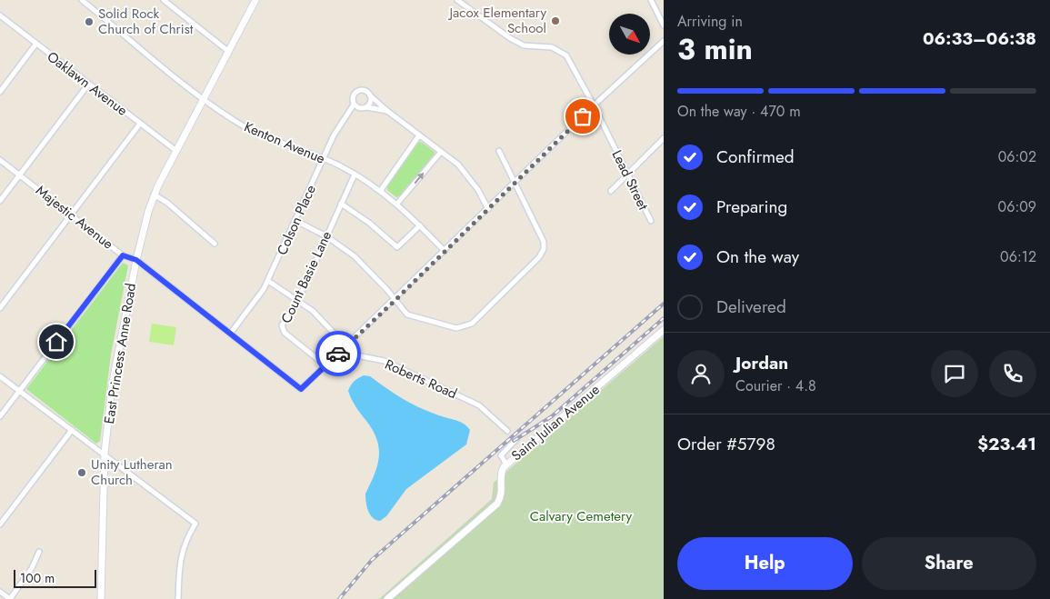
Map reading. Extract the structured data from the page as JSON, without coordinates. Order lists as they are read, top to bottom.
{
  "streets": {
    "main road": ["East Princess Anne Road", "Saint Julian Avenue"],
    "street": [
      "Oaklawn Avenue",
      "Kenton Avenue",
      "Lead Street",
      "Majestic Avenue",
      "Colson Place",
      "Count Basie Lane",
      "Roberts Road"
    ]
  },
  "crossings": [
    ["Oaklawn Avenue", "East Princess Anne Road"],
    ["Kenton Avenue", "Colson Place"],
    ["Kenton Avenue", "Count Basie Lane"],
    ["Kenton Avenue", "East Princess Anne Road"],
    ["Majestic Avenue", "Colson Place"],
    ["Majestic Avenue", "Count Basie Lane"],
    ["Majestic Avenue", "East Princess Anne Road"],
    ["Colson Place", "Roberts Road"],
    ["Count Basie Lane", "Roberts Road"]
  ],
  "parks": ["Calvary Cemetery"],
  "places": ["Jacox Elementary School", "Solid Rock Church of Christ", "Unity Lutheran Church"],
  "scale_bar": "100 m",
  "north": "bottom right",
  "page": {
    "heading": ["3 min", "Arriving in", "06:33–06:38"],
    "panel": [
      "Jordan",
      "Courier · 4.8",
      "Order #5798",
      "$23.41"
    ],
    "bar": "On the way · 470 m",
    "list": [
      ["Confirmed", "06:02"],
      ["Preparing", "06:09"],
      ["On the way", "06:12"],
      "Delivered"
    ],
    "buttons": ["Help", "Share"],
    "scale": "100 m"
  }
}
